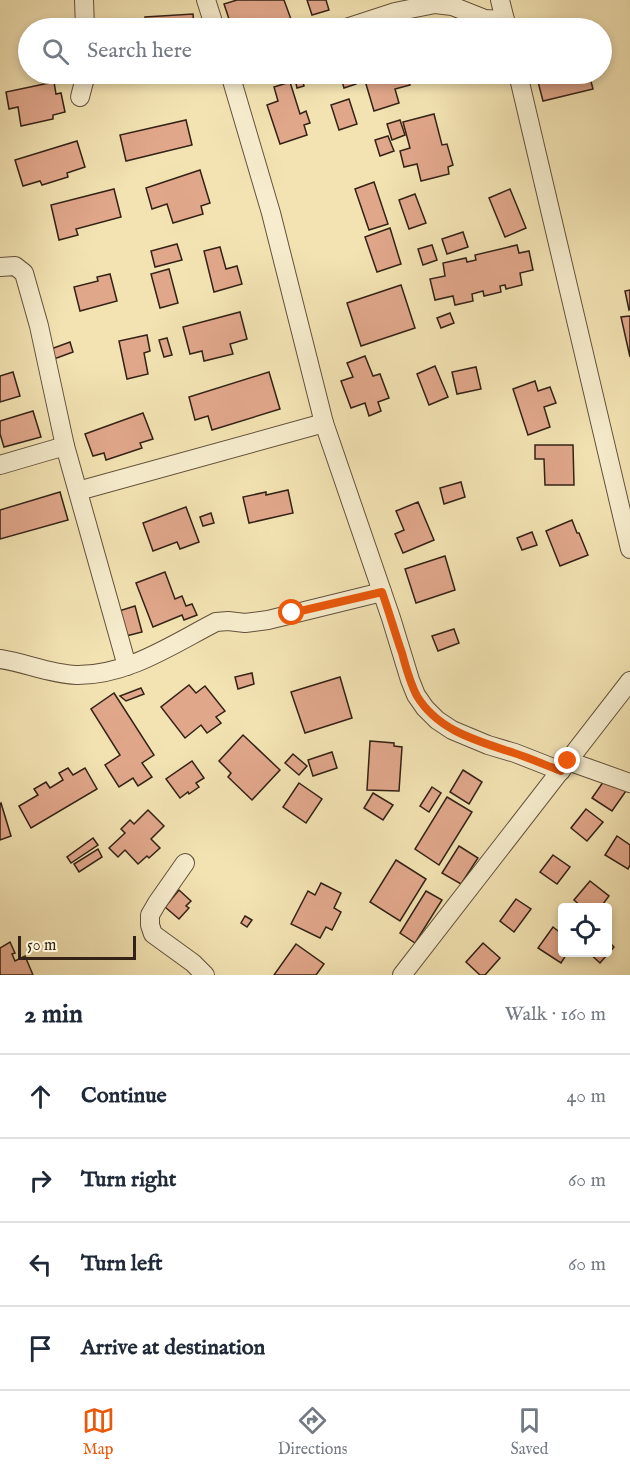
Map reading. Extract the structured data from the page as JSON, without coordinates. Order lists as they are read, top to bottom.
{
  "scale_bar": "50 m",
  "page": {
    "search": "Search here",
    "scale": "50 m",
    "heading": ["2 min", "Walk · 160 m"],
    "list": [
      ["Continue", "40 m"],
      ["Turn right", "60 m"],
      ["Turn left", "60 m"],
      "Arrive at destination"
    ],
    "nav": ["Map", "Directions", "Saved"]
  }
}
